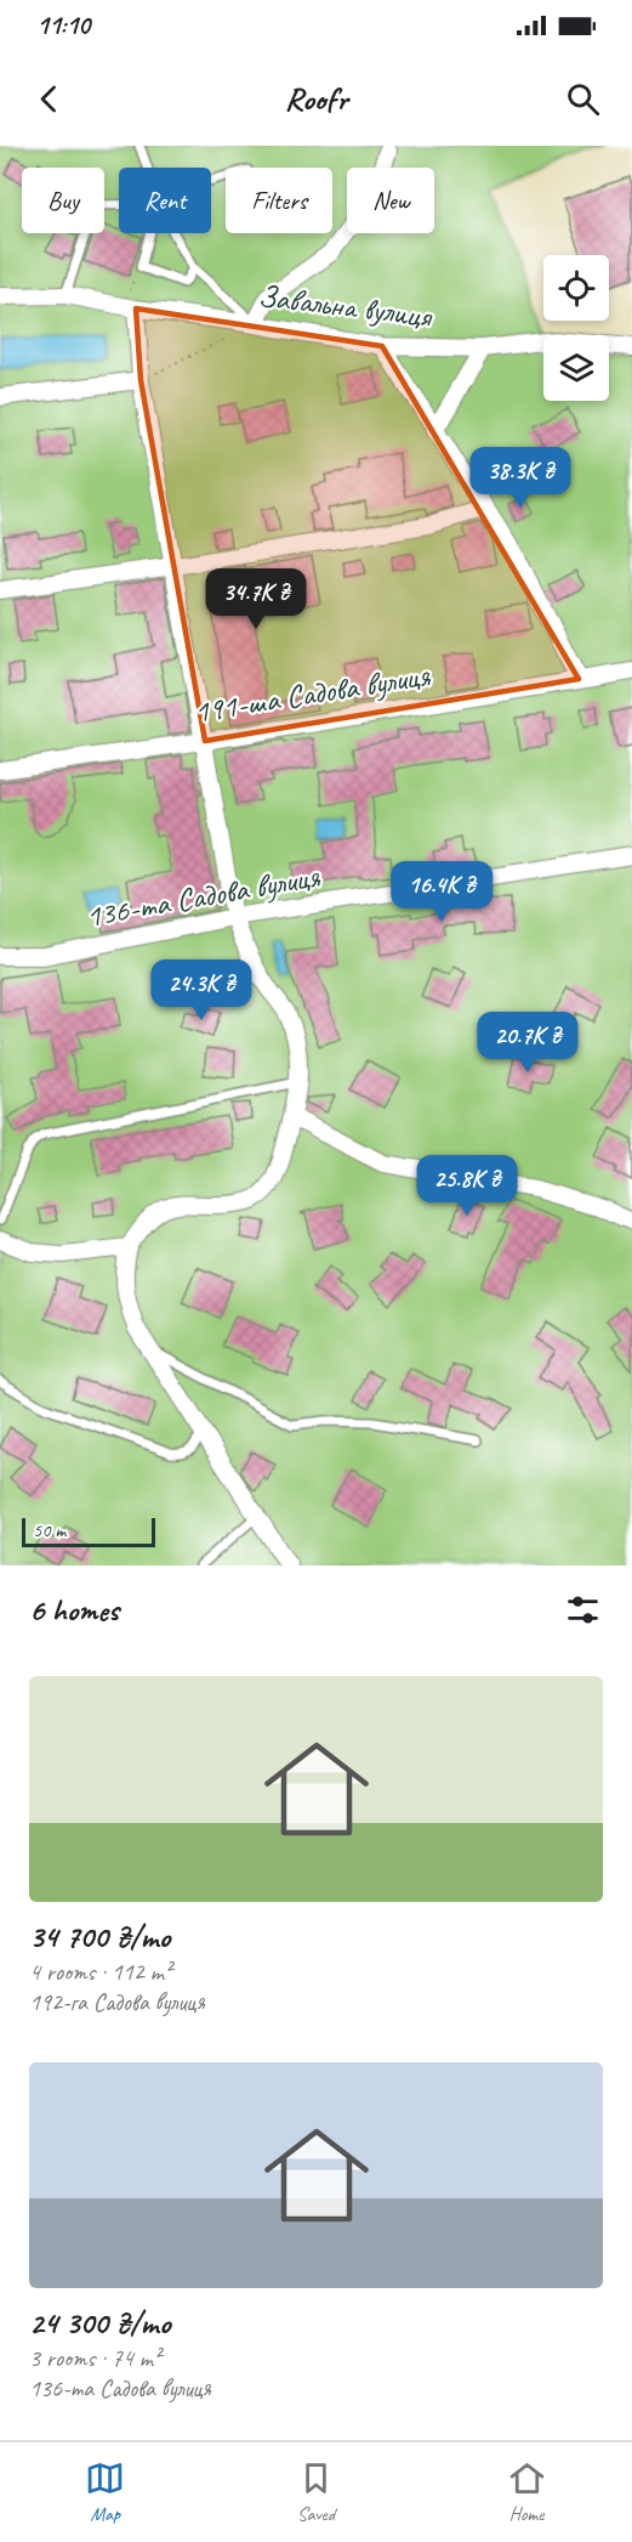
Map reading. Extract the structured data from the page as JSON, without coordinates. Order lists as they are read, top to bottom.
{
  "streets": {
    "street": ["Завальна вулиця", "191-ша Садова вулиця", "136-та Садова вулиця"]
  },
  "scale_bar": "50 m",
  "page": {
    "status": "11:10",
    "header": "Roofr",
    "chip": [
      "Buy",
      "Rent",
      "Filters",
      "New"
    ],
    "price": [
      "38.3K ₴",
      "34.7K ₴",
      "16.4K ₴",
      "24.3K ₴",
      "20.7K ₴",
      "25.8K ₴"
    ],
    "scale": "50 m",
    "heading": "6 homes",
    "list": [
      {
        "name": "34 700 ₴/mo",
        "note": "4 rooms · 112 m² · 192-га Садова вулиця"
      },
      {
        "name": "24 300 ₴/mo",
        "note": "3 rooms · 74 m² · 136-та Садова вулиця"
      }
    ],
    "tabs": ["Map", "Saved", "Home"]
  }
}
